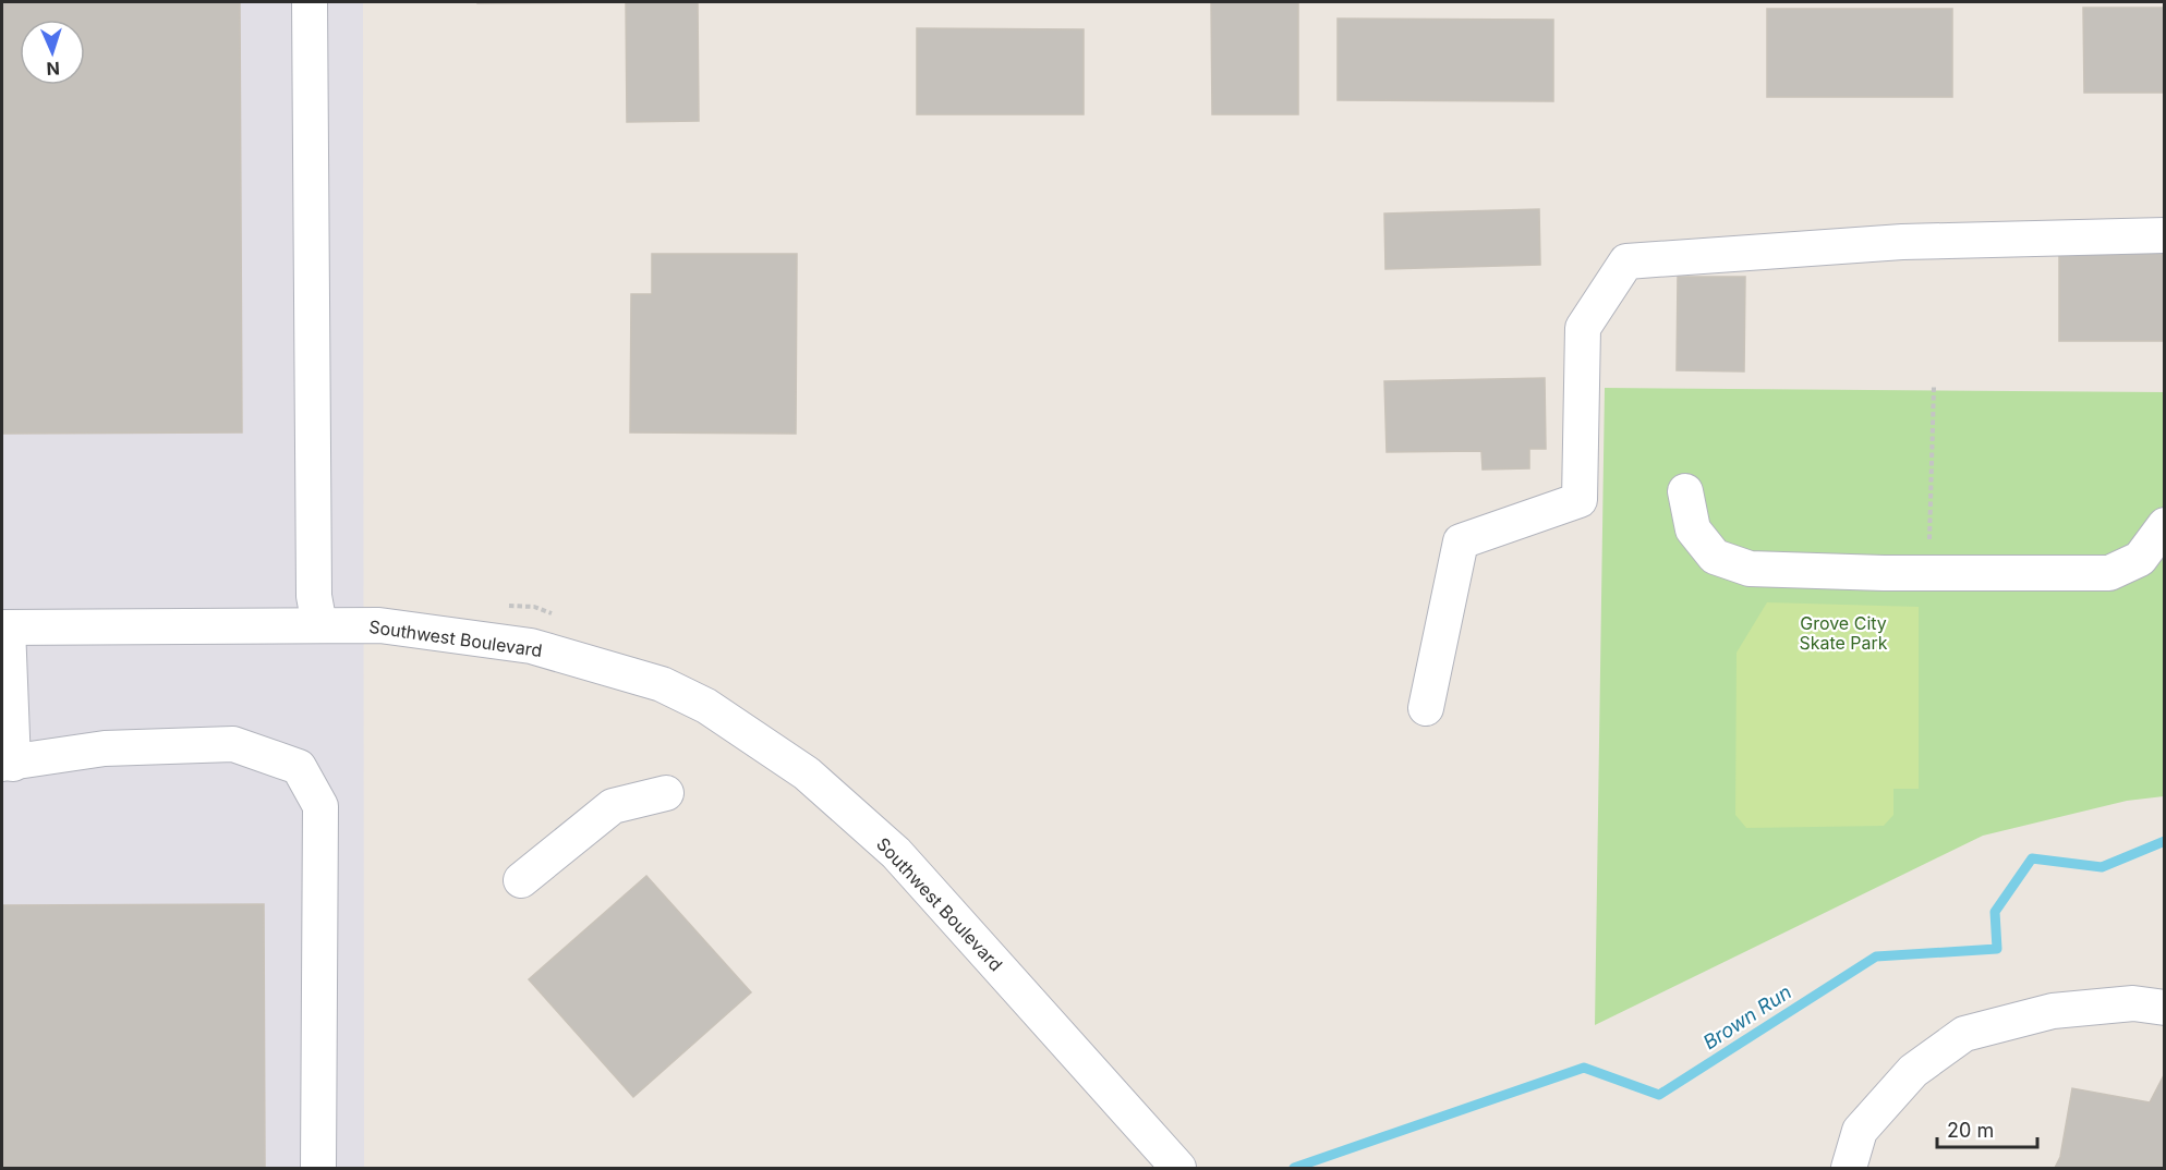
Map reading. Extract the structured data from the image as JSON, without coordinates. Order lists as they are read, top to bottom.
{
  "streets": {
    "street": ["Southwest Boulevard"]
  },
  "water": ["Brown Run"],
  "parks": ["Grove City Skate Park"],
  "scale_bar": "20 m",
  "north": "bottom"
}
